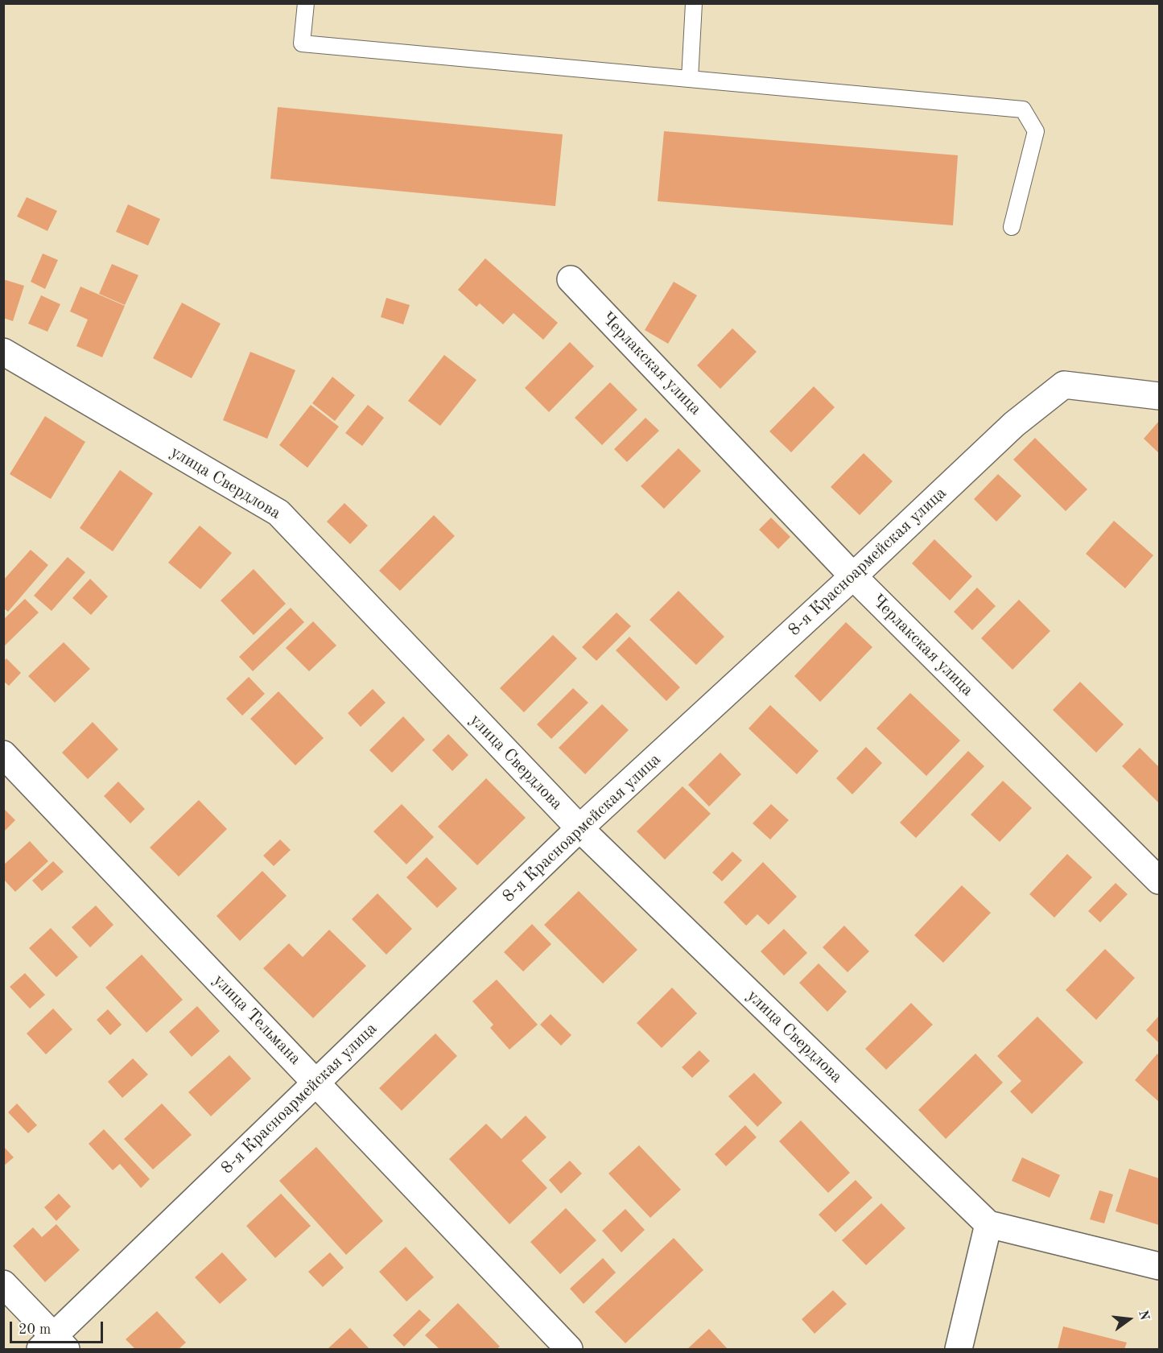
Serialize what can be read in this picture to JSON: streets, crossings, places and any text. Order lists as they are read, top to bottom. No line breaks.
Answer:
{"streets":{"street":["Черлакская улица","улица Свердлова","8-я Красноармейская улица","улица Тельмана"]},"crossings":[["Черлакская улица","8-я Красноармейская улица"],["улица Свердлова","8-я Красноармейская улица"],["8-я Красноармейская улица","улица Тельмана"]],"scale_bar":"20 m","north":"right"}
